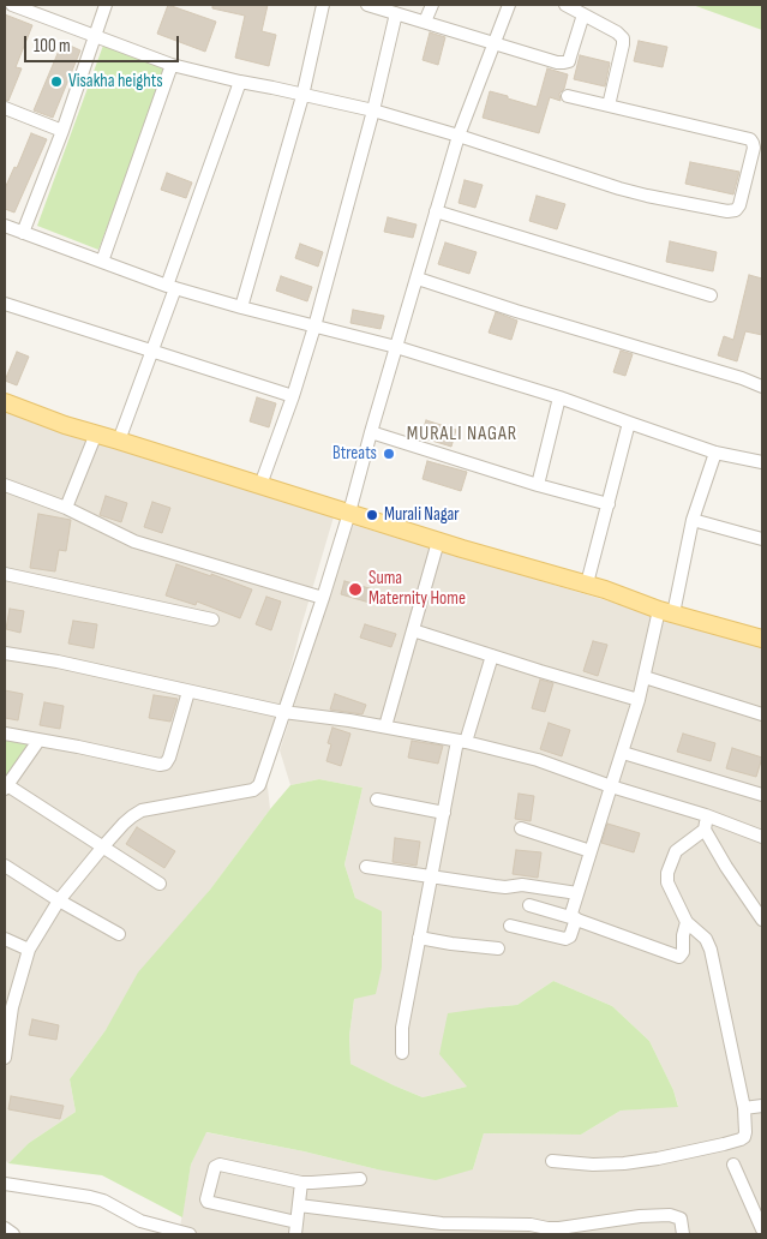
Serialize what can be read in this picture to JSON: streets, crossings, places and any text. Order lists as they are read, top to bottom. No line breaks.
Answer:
{"districts":["MURALI NAGAR"],"places":["Visakha heights","Btreats","Murali Nagar","Suma Maternity Home"],"scale_bar":"100 m"}
